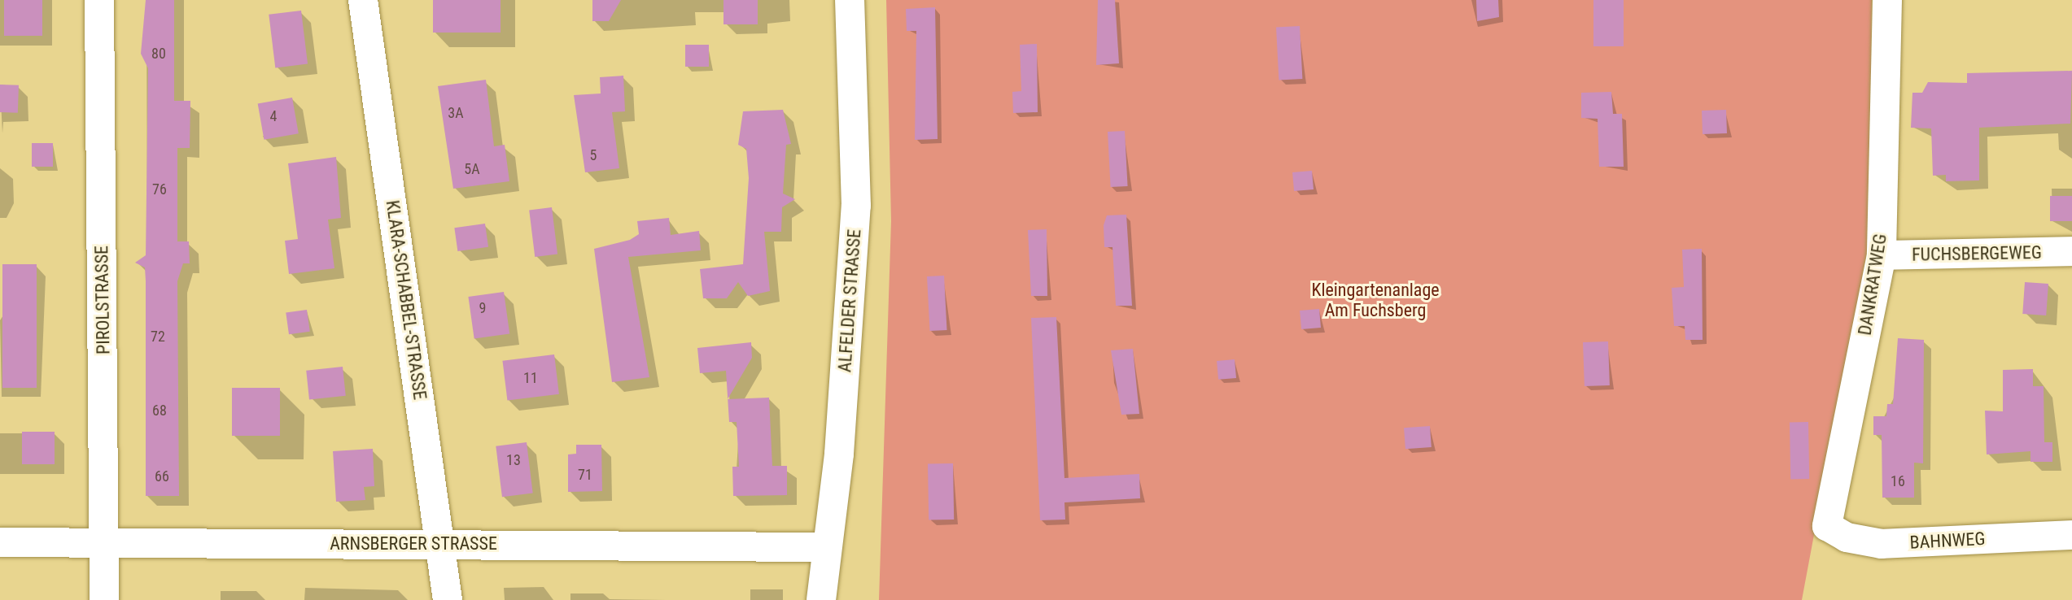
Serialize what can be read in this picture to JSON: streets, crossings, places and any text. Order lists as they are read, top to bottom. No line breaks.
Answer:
{"streets":{"street":["FUCHSBERGEWEG","DANKRATWEG","PIROLSTRASSE","KLARA-SCHABBEL-STRASSE","ALFELDER STRASSE","BAHNWEG","ARNSBERGER STRASSE"]},"crossings":[["FUCHSBERGEWEG","DANKRATWEG"],["DANKRATWEG","BAHNWEG"],["PIROLSTRASSE","ARNSBERGER STRASSE"],["KLARA-SCHABBEL-STRASSE","ARNSBERGER STRASSE"],["ALFELDER STRASSE","ARNSBERGER STRASSE"]],"parks":["Kleingartenanlage Am Fuchsberg"],"house_numbers":["80","3A","4","5","5A","76","9","72","11","68","13","71","66","16"]}
